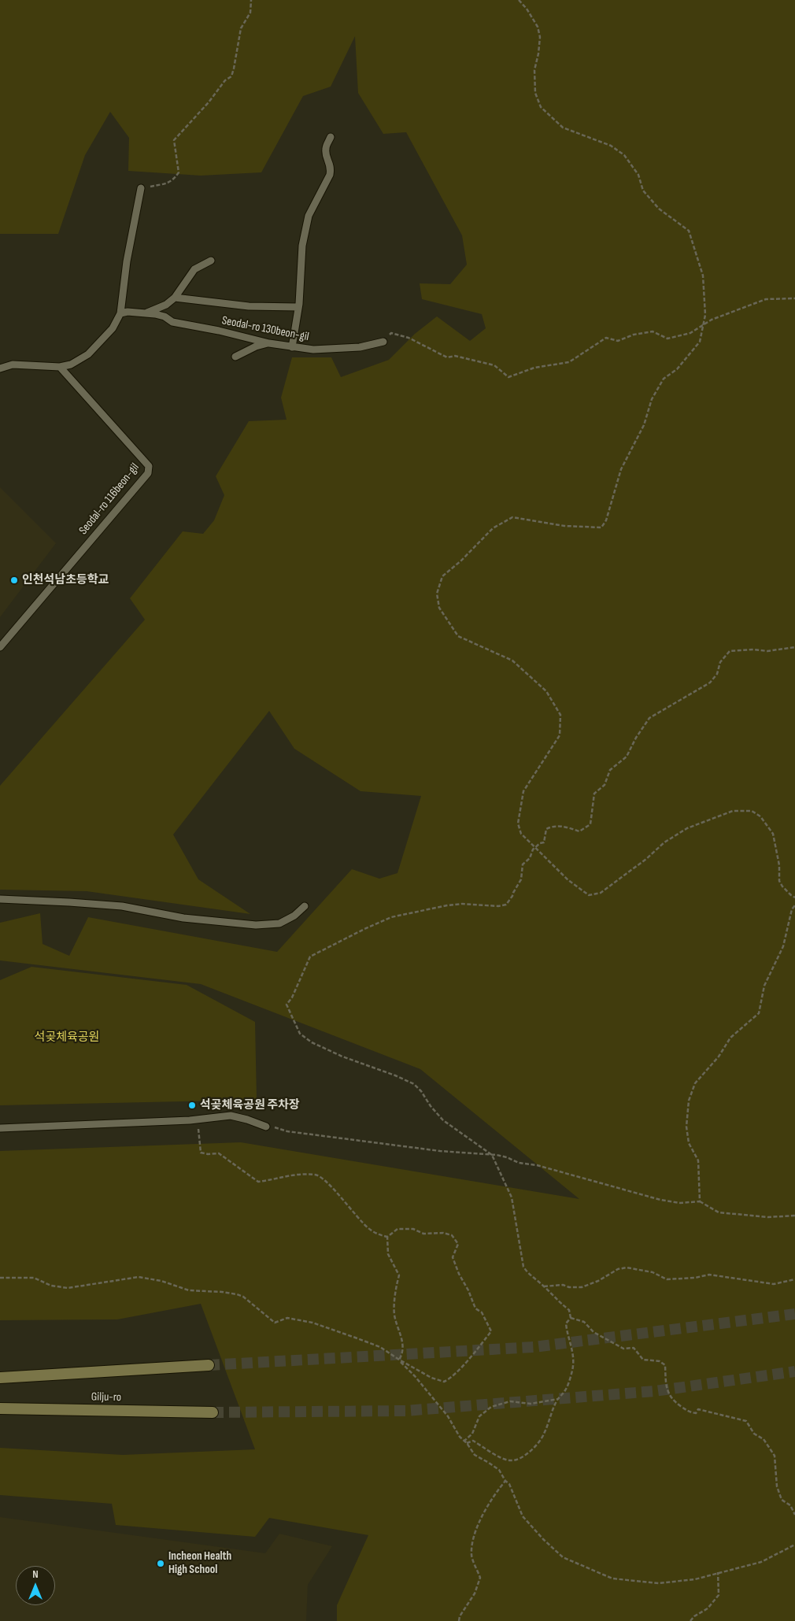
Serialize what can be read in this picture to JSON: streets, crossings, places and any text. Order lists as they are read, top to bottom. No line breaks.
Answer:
{"streets":{"main road":["Gilju-ro"],"lane":["Seodal-ro 130beon-gil","Seodal-ro 116beon-gil"]},"parks":["석곶체육공원"],"places":["인천석남초등학교","석곶체육공원 주차장","Incheon Health High School"],"north":"top"}
